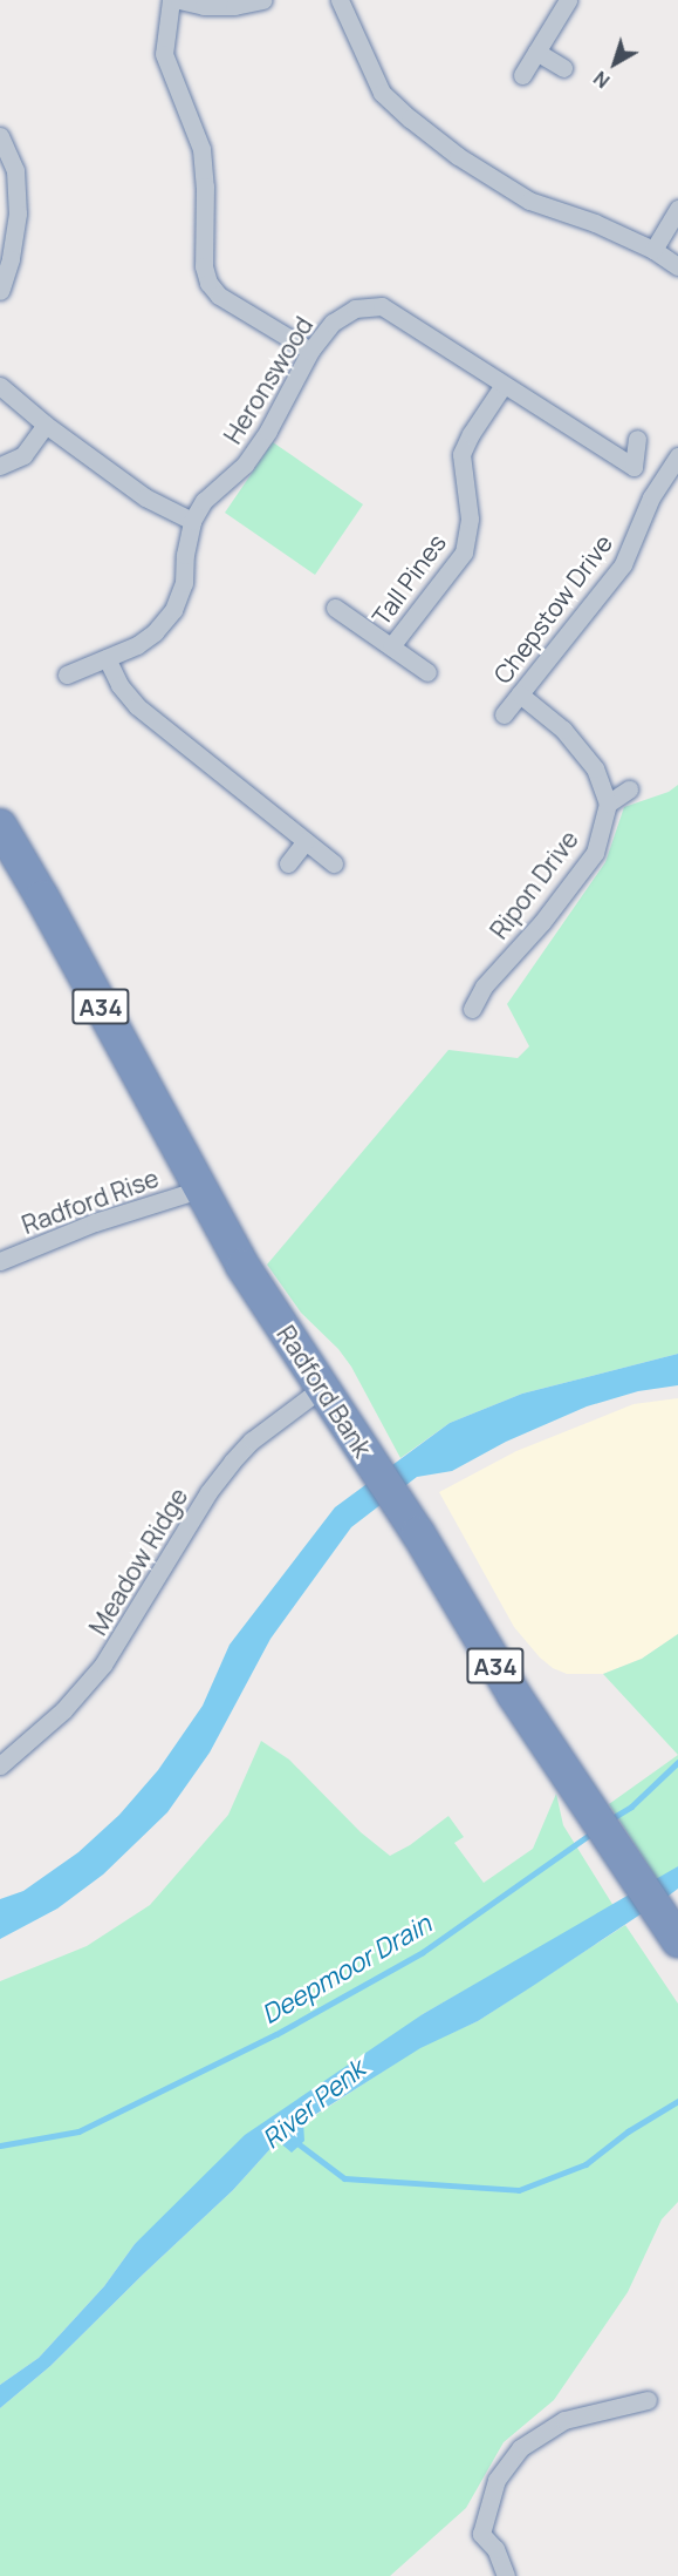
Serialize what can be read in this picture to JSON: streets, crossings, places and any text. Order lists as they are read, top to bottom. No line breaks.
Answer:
{"streets":{"highway":["A34","Radford Bank"],"street":["Heronswood","Tall Pines","Chepstow Drive","Ripon Drive","Radford Rise","Meadow Ridge"]},"crossings":[["Heronswood","Tall Pines"],["Radford Rise","Radford Bank"],["Radford Bank","Meadow Ridge"]],"water":["Deepmoor Drain","River Penk"],"north":"bottom left"}
